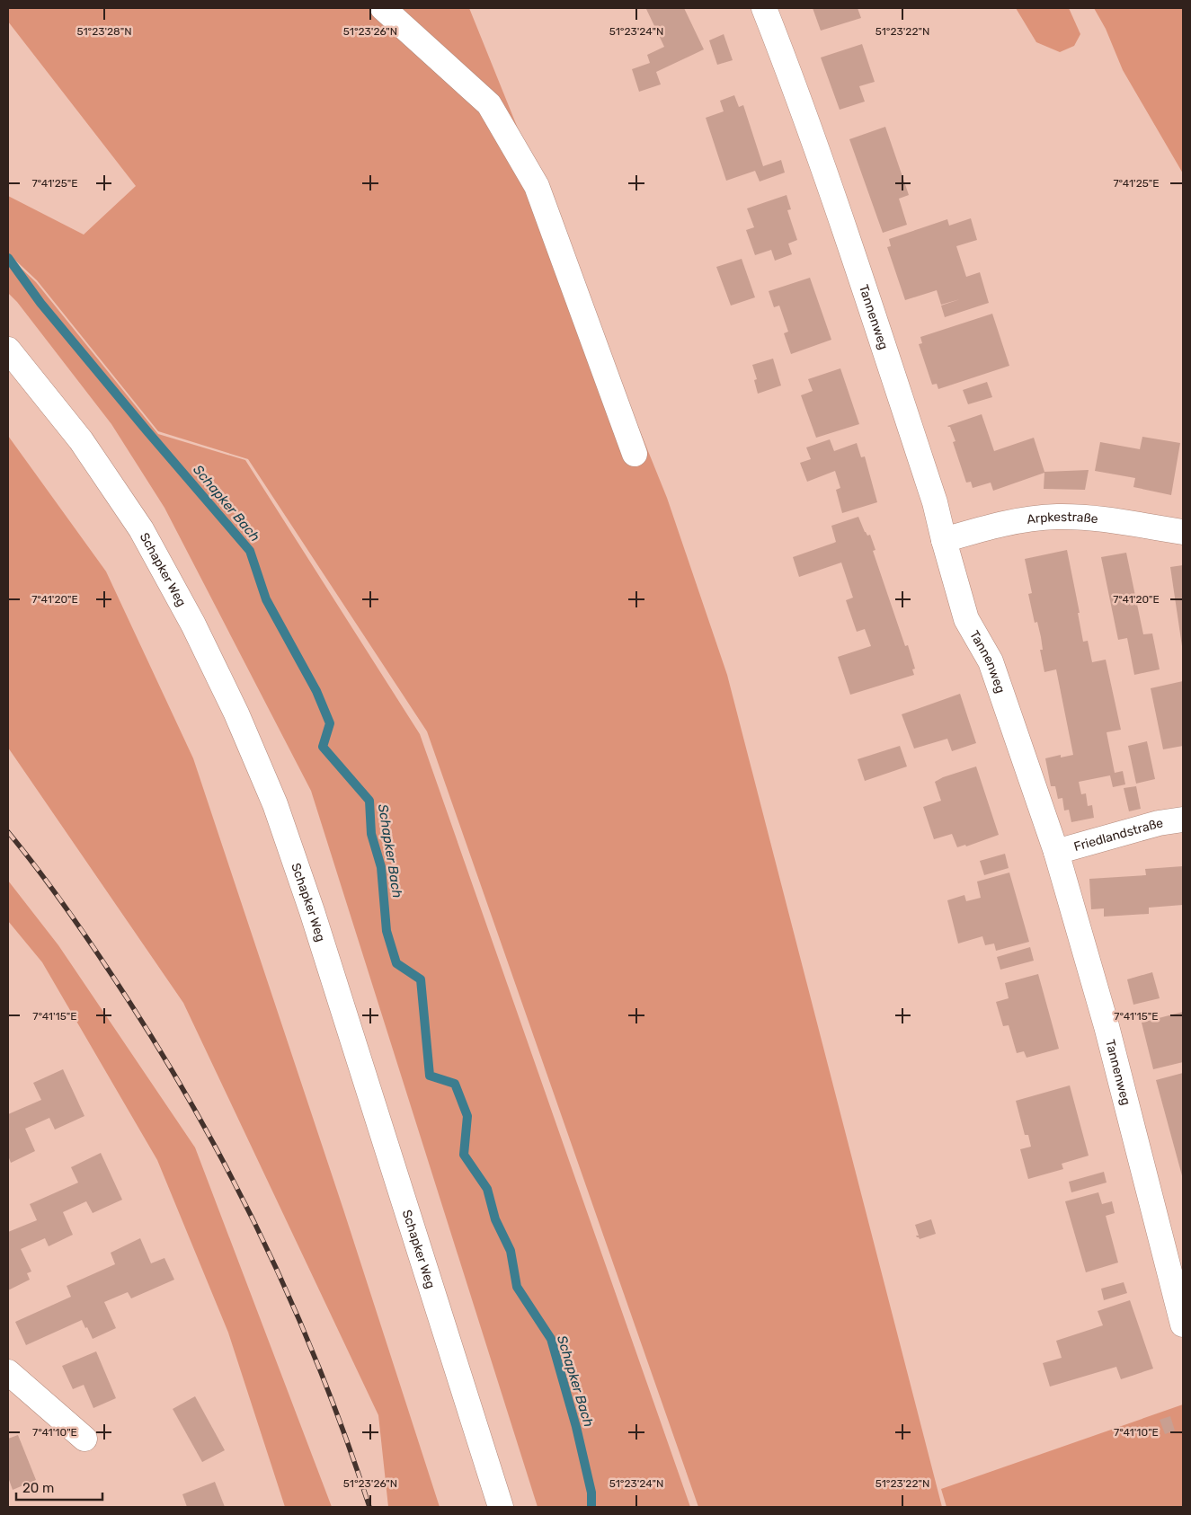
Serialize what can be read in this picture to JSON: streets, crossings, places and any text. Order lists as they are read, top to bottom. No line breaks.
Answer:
{"streets":{"street":["Tannenweg","Arpkestraße","Schapker Weg","Friedlandstraße"]},"crossings":[["Tannenweg","Arpkestraße"],["Tannenweg","Friedlandstraße"]],"water":["Schapker Bach"],"scale_bar":"20 m","coordinates":["51°23'28\"N","51°23'26\"N","51°23'24\"N","51°23'22\"N","7°41'25\"E","7°41'20\"E","7°41'15\"E","7°41'10\"E"]}
